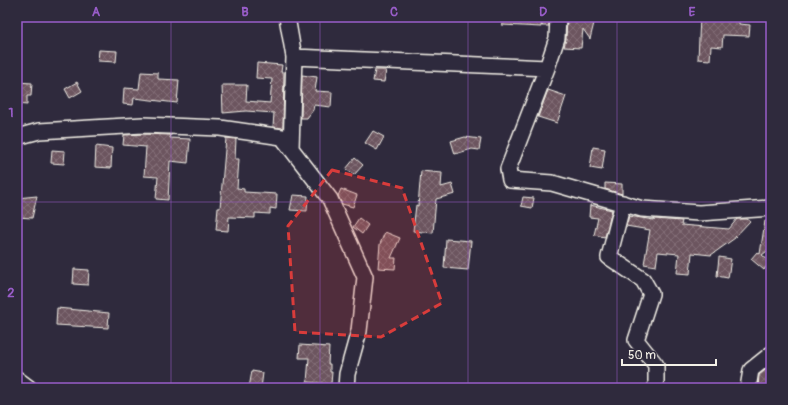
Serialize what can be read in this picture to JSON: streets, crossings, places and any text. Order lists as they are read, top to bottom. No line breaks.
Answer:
{"scale_bar":"50 m","grid":{"columns":["A","B","C","D","E"],"rows":["1","2"]}}
